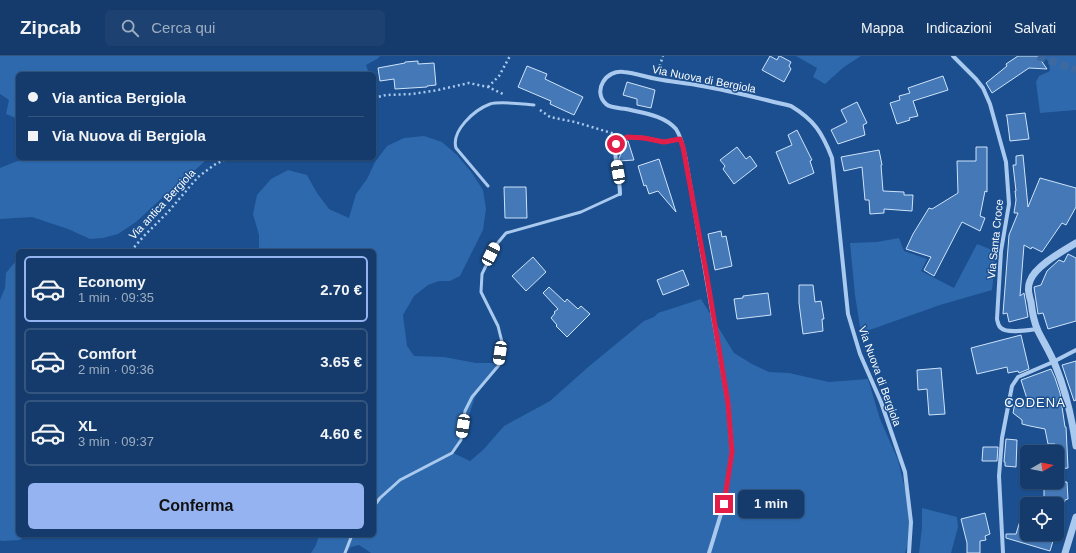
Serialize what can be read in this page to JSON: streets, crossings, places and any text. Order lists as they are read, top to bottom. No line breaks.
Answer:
{"streets":{"street":["Via Nuova di Bergiola","Via Santa Croce"],"path":["Via antica Bergiola"]},"districts":["CODENA"],"north":"right","page":{"header":"Zipcab","search":"Cerca qui","nav":["Mappa","Indicazioni","Salvati"],"banner":["Via antica Bergiola","Via Nuova di Bergiola"],"list":[{"name":"Economy","note":"1 min · 09:35","value":"2.70 €"},{"name":"Comfort","note":"2 min · 09:36","value":"3.65 €"},{"name":"XL","note":"3 min · 09:37","value":"4.60 €"}],"buttons":"Conferma","bubble":"1 min"}}
